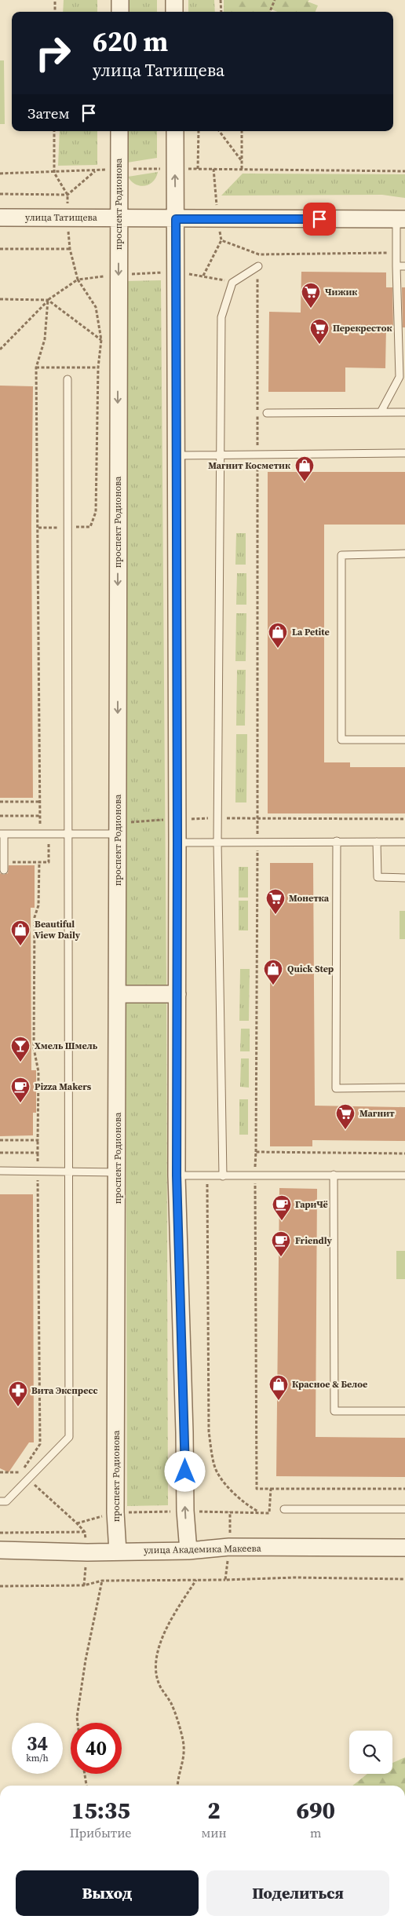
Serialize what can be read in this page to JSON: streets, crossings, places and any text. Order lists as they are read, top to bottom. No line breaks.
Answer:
{"streets":{"street":["проспект Родионова","улица Татищева","улица Академика Макеева"]},"crossings":[["проспект Родионова","улица Татищева"],["проспект Родионова","улица Академика Макеева"]],"places":{"supermarket":["Чижик","Перекресток","Монетка","Магнит"],"shop":["Магнит Косметик","La Petite","Beautiful View Daily","Quick Step","Красное & Белое"],"bar":["Хмель Шмель"],"cafe":["Pizza Makers","ГариЧё","Friendly"],"pharmacy":["Вита Экспресс"]},"page":{"turn":["620 m","улица Татищева"],"then":"Затем","speed":"34 km/h","limit":"40","eta":["15:35","Прибытие","2","мин","690","m"],"buttons":["Выход","Поделиться"]}}
